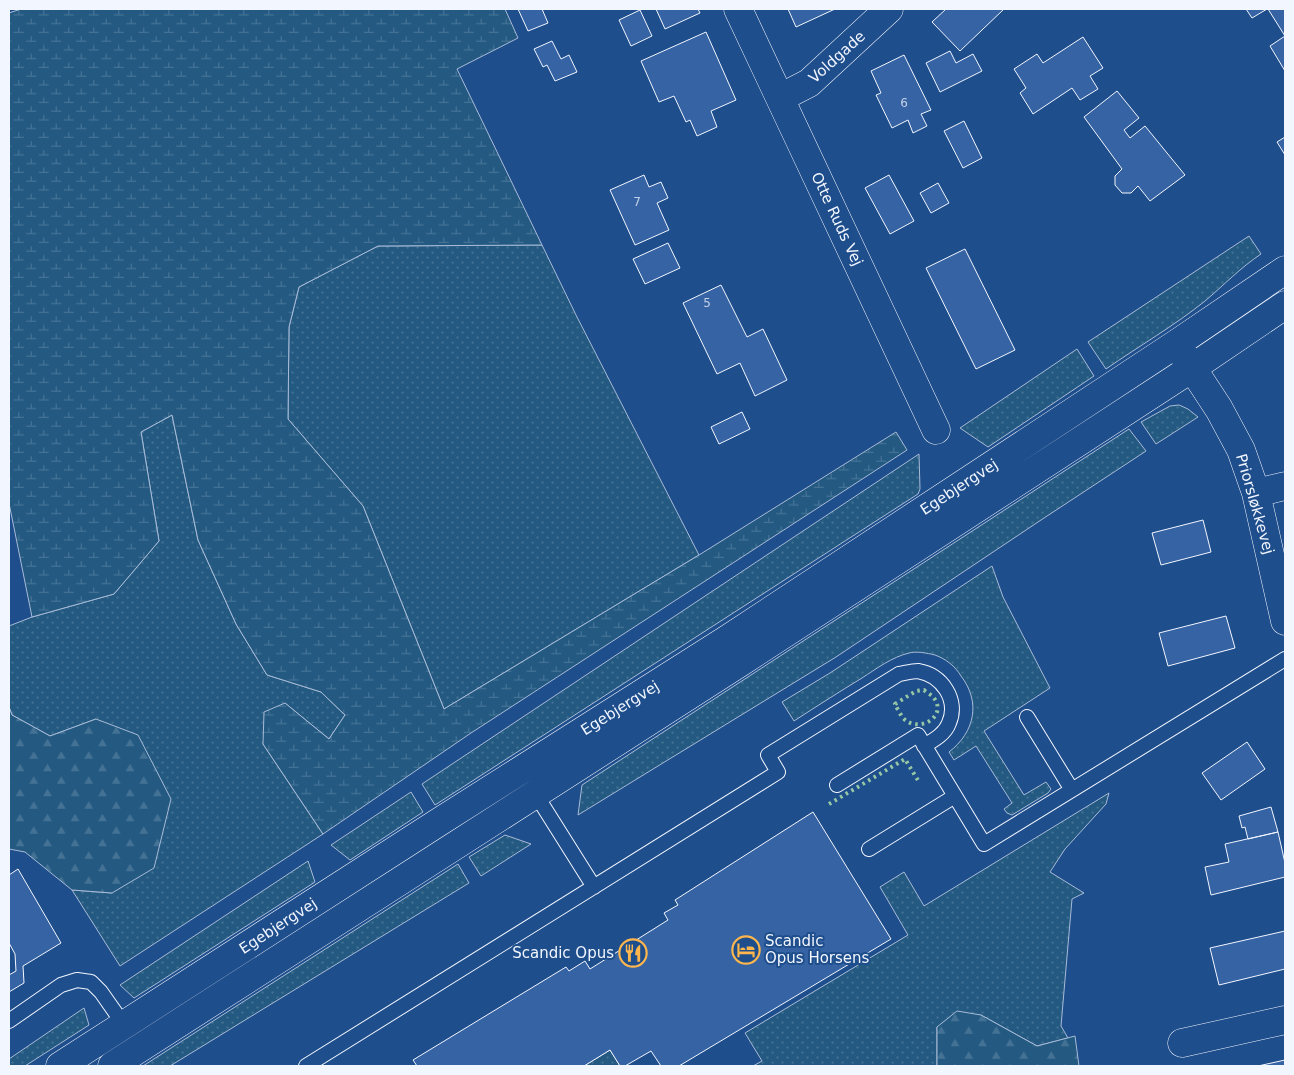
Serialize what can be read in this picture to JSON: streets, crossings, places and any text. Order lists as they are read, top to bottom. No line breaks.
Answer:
{"streets":{"street":["Voldgade","Otte Ruds Vej","Egebjergvej","Priorsløkkevej"]},"crossings":[["Voldgade","Otte Ruds Vej"],["Egebjergvej","Priorsløkkevej"]],"places":{"hotel":["Scandic Opus Horsens"],"restaurant":["Scandic Opus"]},"house_numbers":["6","7","5"]}
